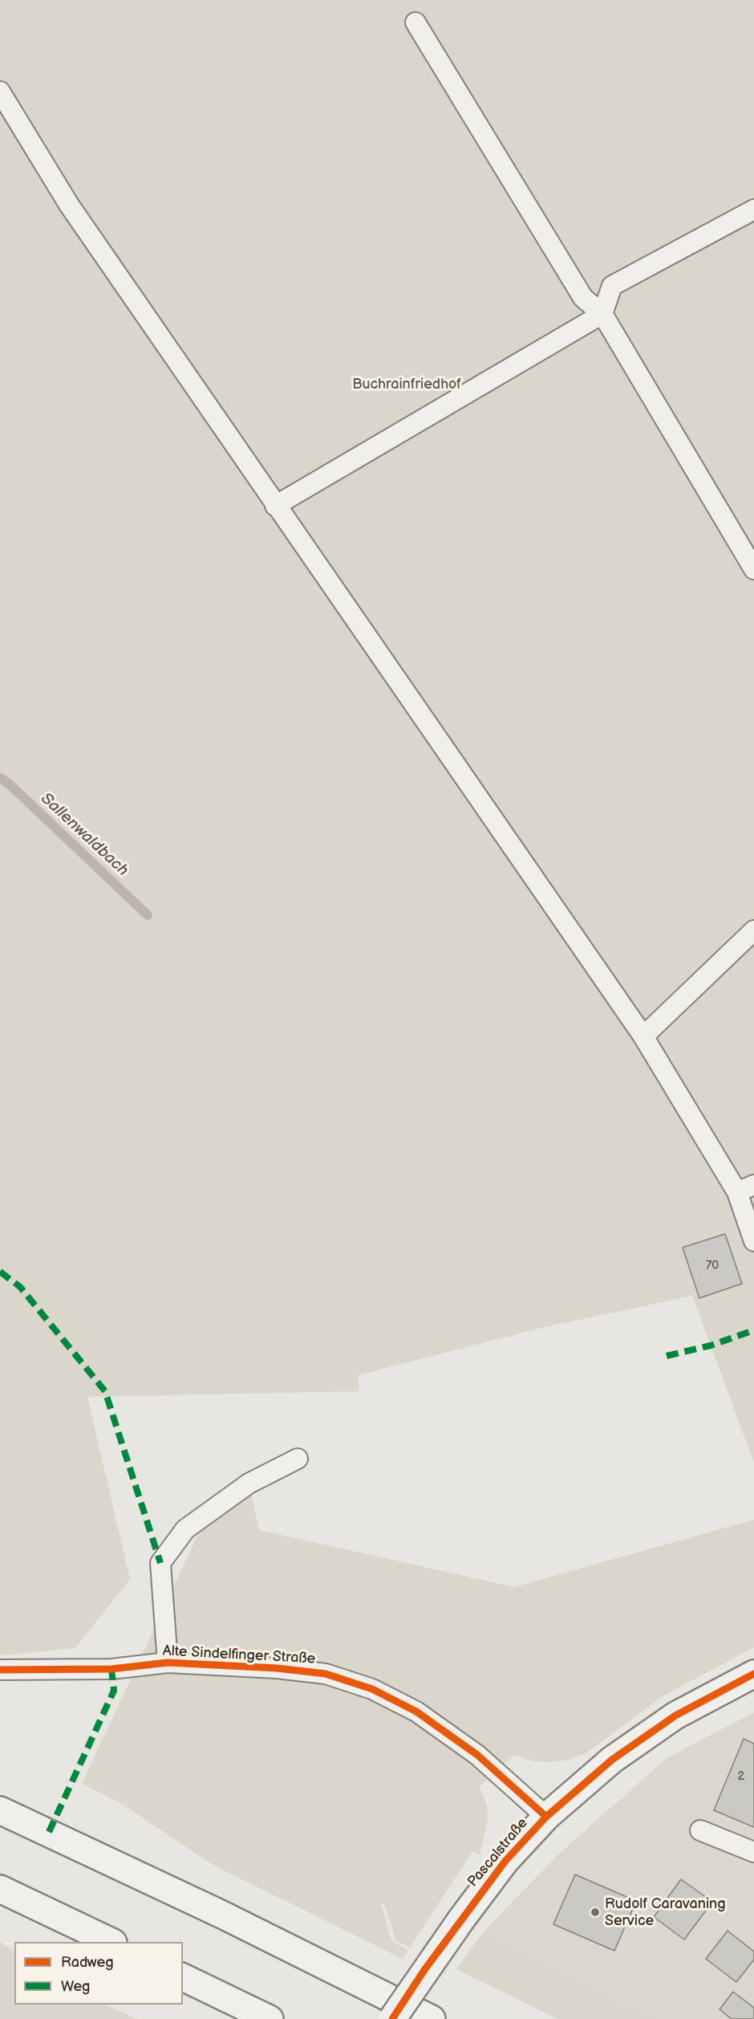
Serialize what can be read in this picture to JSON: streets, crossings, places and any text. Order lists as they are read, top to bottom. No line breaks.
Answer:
{"streets":{"main road":["Pascalstraße"],"lane":["Alte Sindelfinger Straße"]},"crossings":[["Alte Sindelfinger Straße","Pascalstraße"]],"water":["Sallenwaldbach"],"parks":["Buchrainfriedhof"],"places":["Rudolf Caravaning Service"],"house_numbers":["70","2"],"legend":["Radweg","Weg"]}
